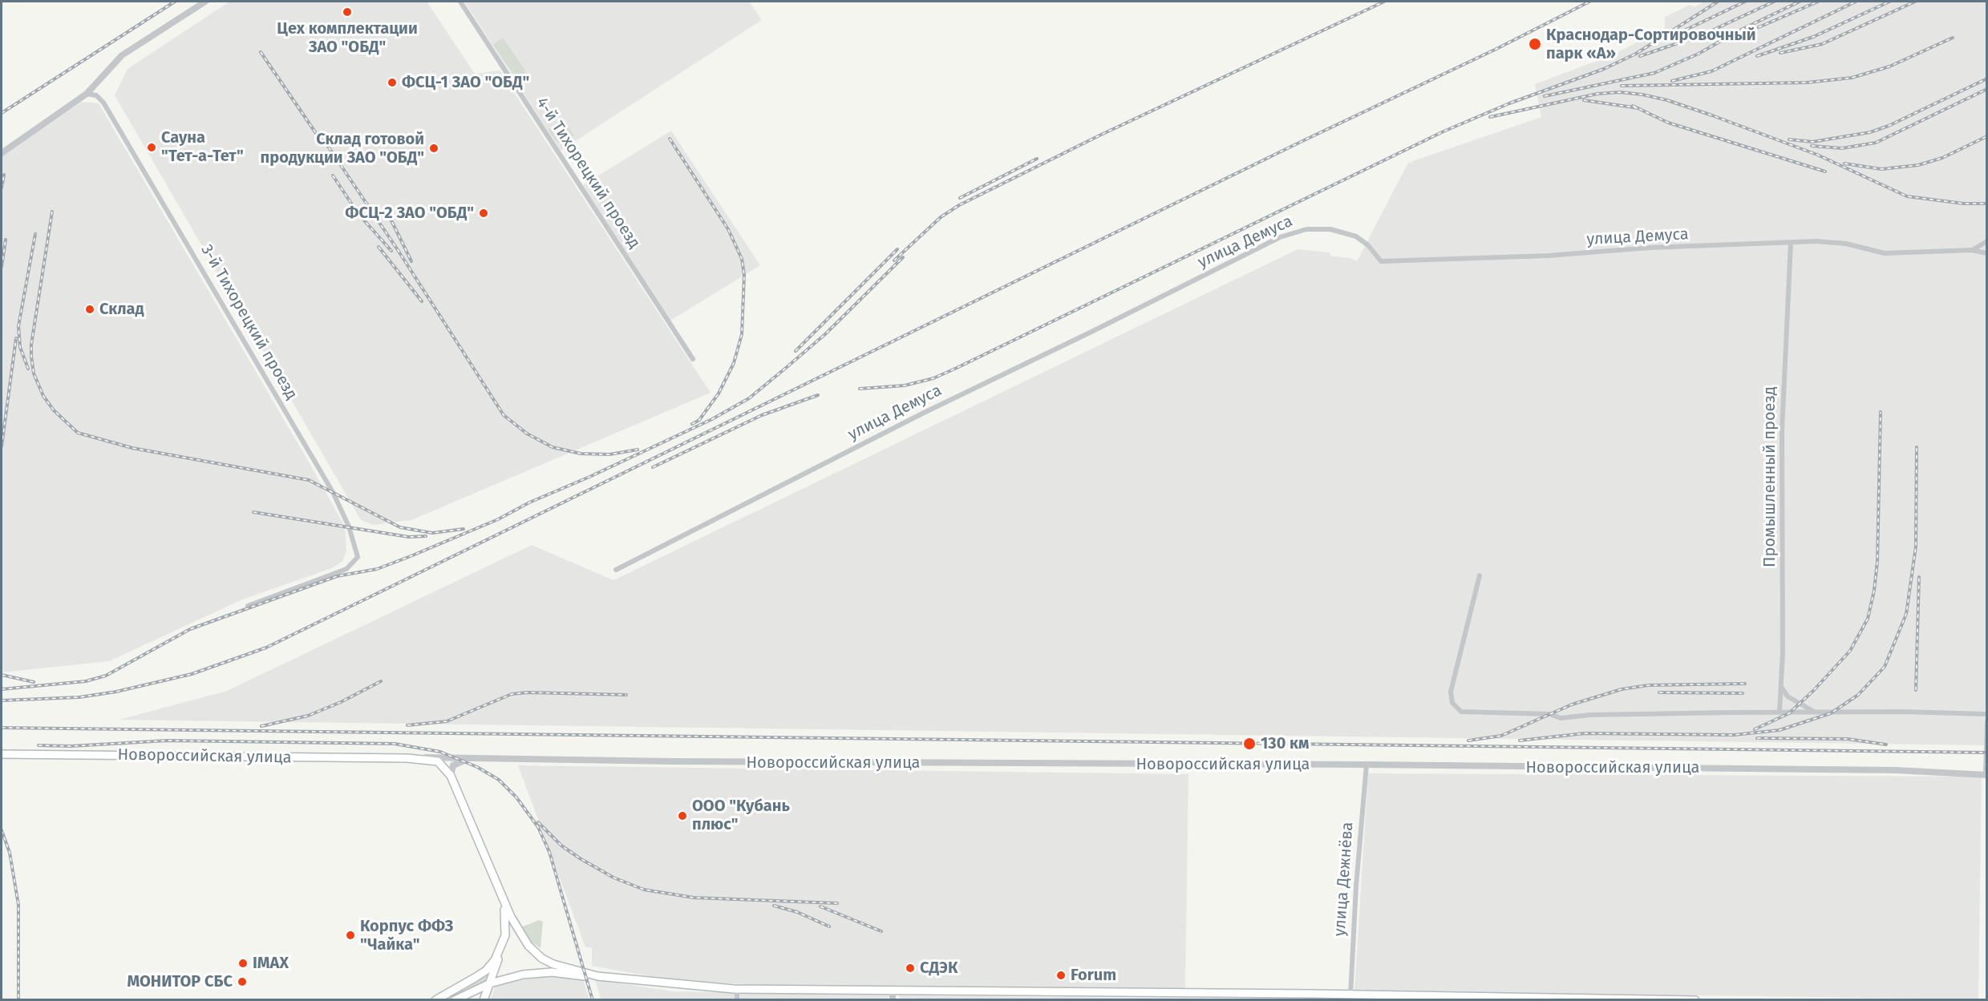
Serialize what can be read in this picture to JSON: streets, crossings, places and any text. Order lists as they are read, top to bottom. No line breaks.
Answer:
{"streets":{"main road":["Новороссийская улица"],"street":["4-й Тихорецкий проезд","улица Демуса","3-й Тихорецкий проезд","Промышленный проезд","улица Дежнёва"]},"crossings":[["улица Демуса","Промышленный проезд"],["Новороссийская улица","улица Дежнёва"]],"places":["Цех комплектации ЗАО \"ОБД\"","Краснодар-Сортировочный парк «А»","ФСЦ-1 ЗАО \"ОБД\"","Сауна \"Тет-а-Тет\"","Склад готовой продукции ЗАО \"ОБД\"","ФСЦ-2 ЗАО \"ОБД\"","Склад","130 км","ООО \"Кубань плюс\"","Корпус ФФЗ \"Чайка\"","IMAX","СДЭК","Forum","МОНИТОР СБС"]}
